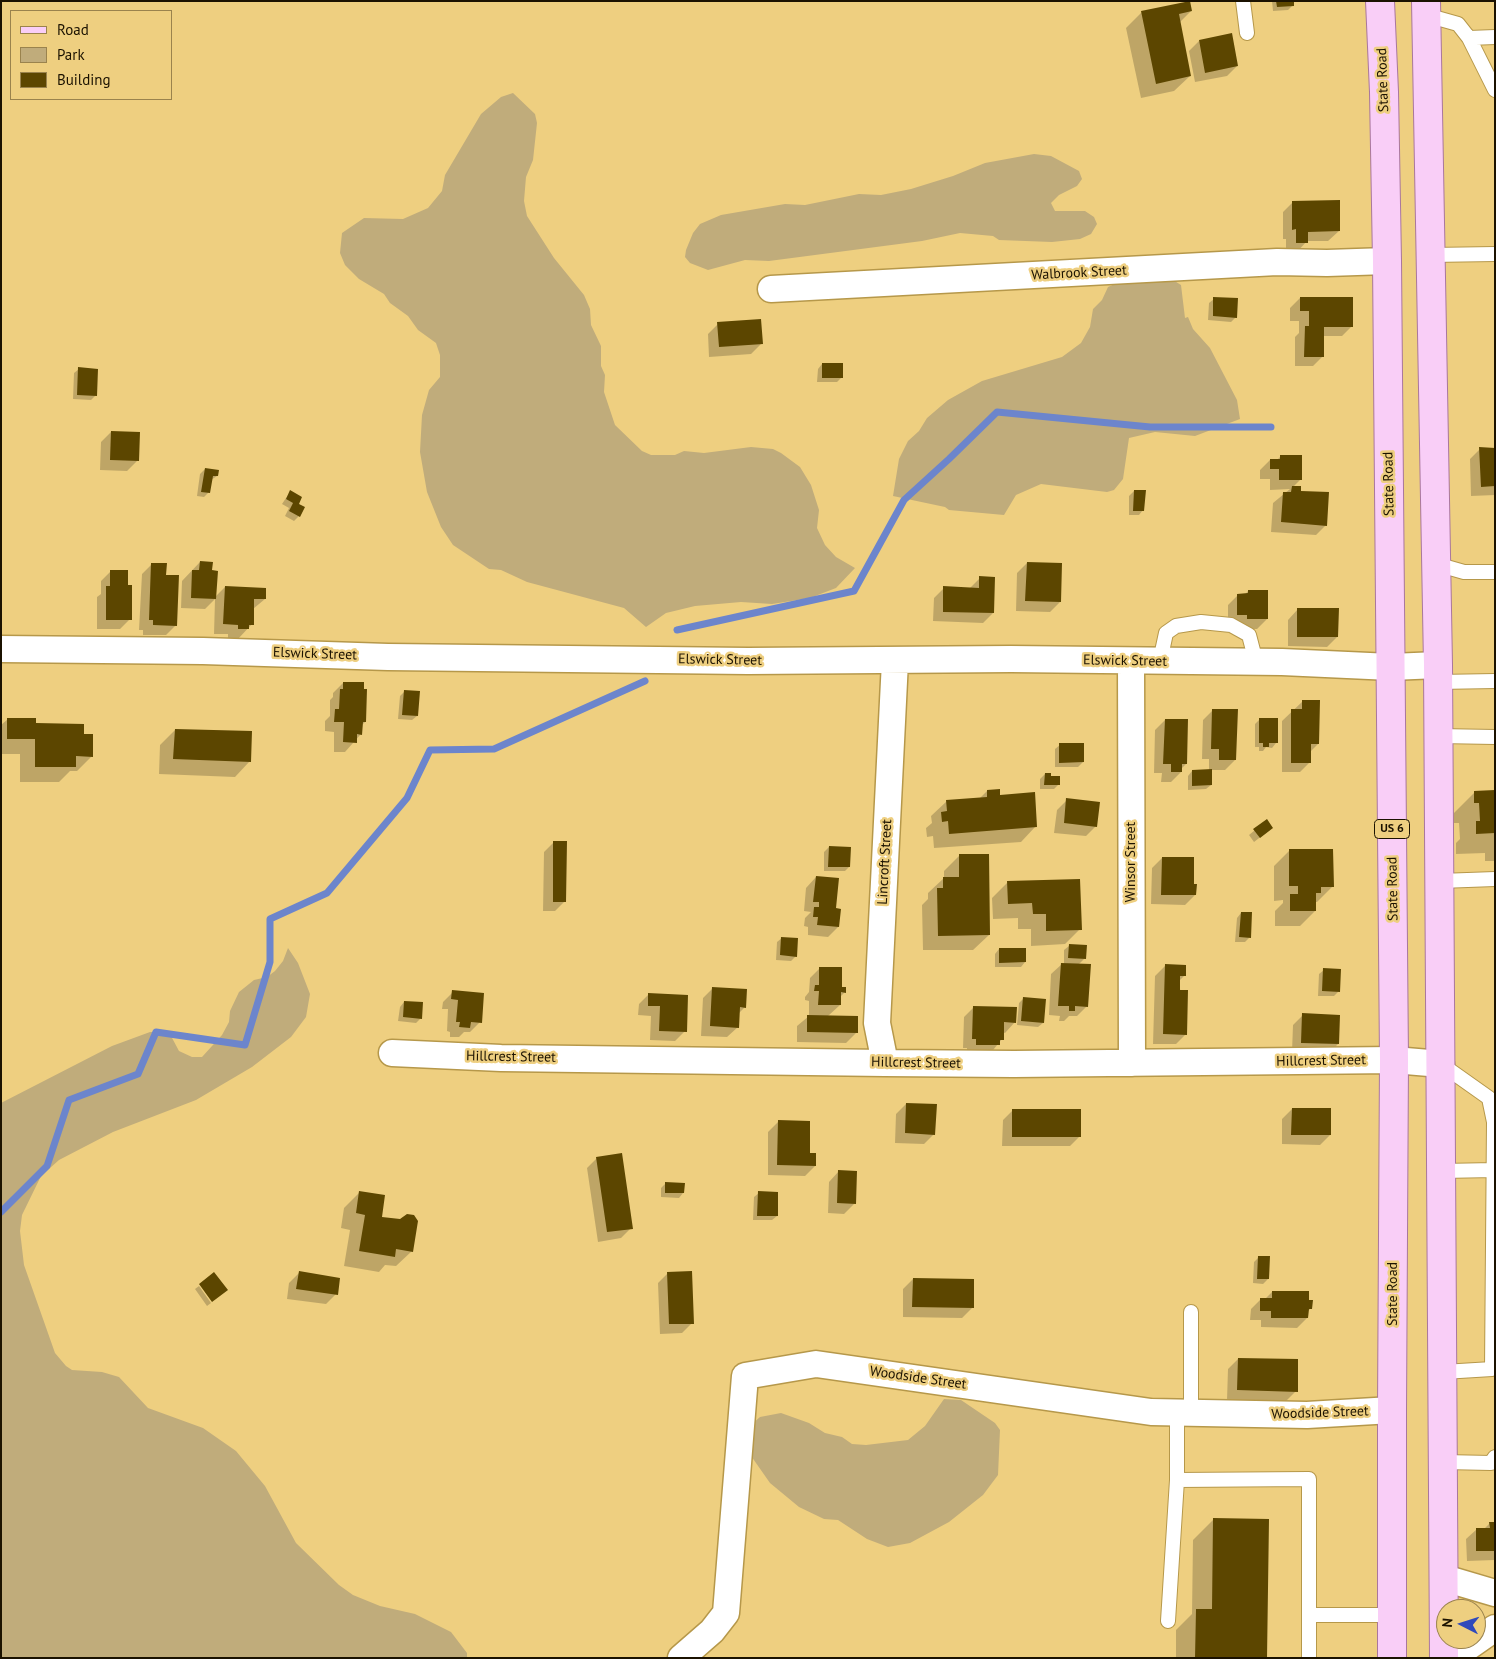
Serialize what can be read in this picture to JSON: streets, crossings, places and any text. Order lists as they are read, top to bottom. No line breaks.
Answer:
{"streets":{"main road":["State Road","US 6"],"street":["Walbrook Street","Elswick Street","Lincroft Street","Winsor Street","Hillcrest Street","Woodside Street"]},"crossings":[["State Road","Walbrook Street"],["State Road","Elswick Street"],["State Road","Hillcrest Street"],["State Road","Woodside Street"],["Elswick Street","Lincroft Street"],["Elswick Street","Winsor Street"],["Lincroft Street","Hillcrest Street"],["Winsor Street","Hillcrest Street"]],"legend":["Road","Park","Building"],"north":"left"}
